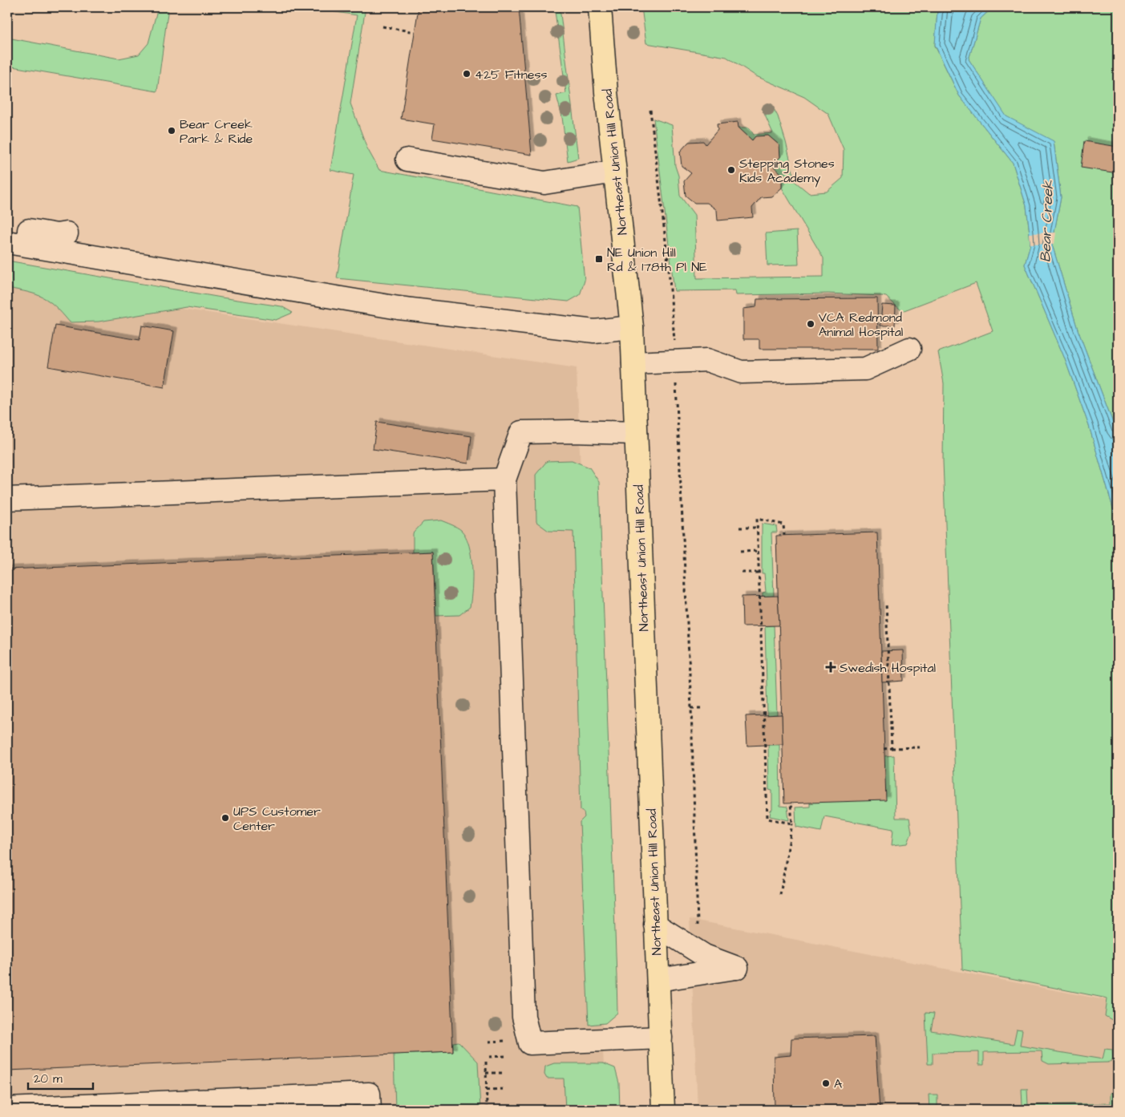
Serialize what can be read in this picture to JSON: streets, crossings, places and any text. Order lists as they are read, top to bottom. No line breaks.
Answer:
{"streets":{"main road":["Northeast Union Hill Road"]},"water":["Bear Creek"],"places":{"other":["425 Fitness","Bear Creek Park & Ride","Stepping Stones Kids Academy","VCA Redmond Animal Hospital","UPS Customer Center","A"],"transit":["NE Union Hill Rd & 178th Pl NE"],"health":["Swedish Hospital"]},"scale_bar":"20 m"}
